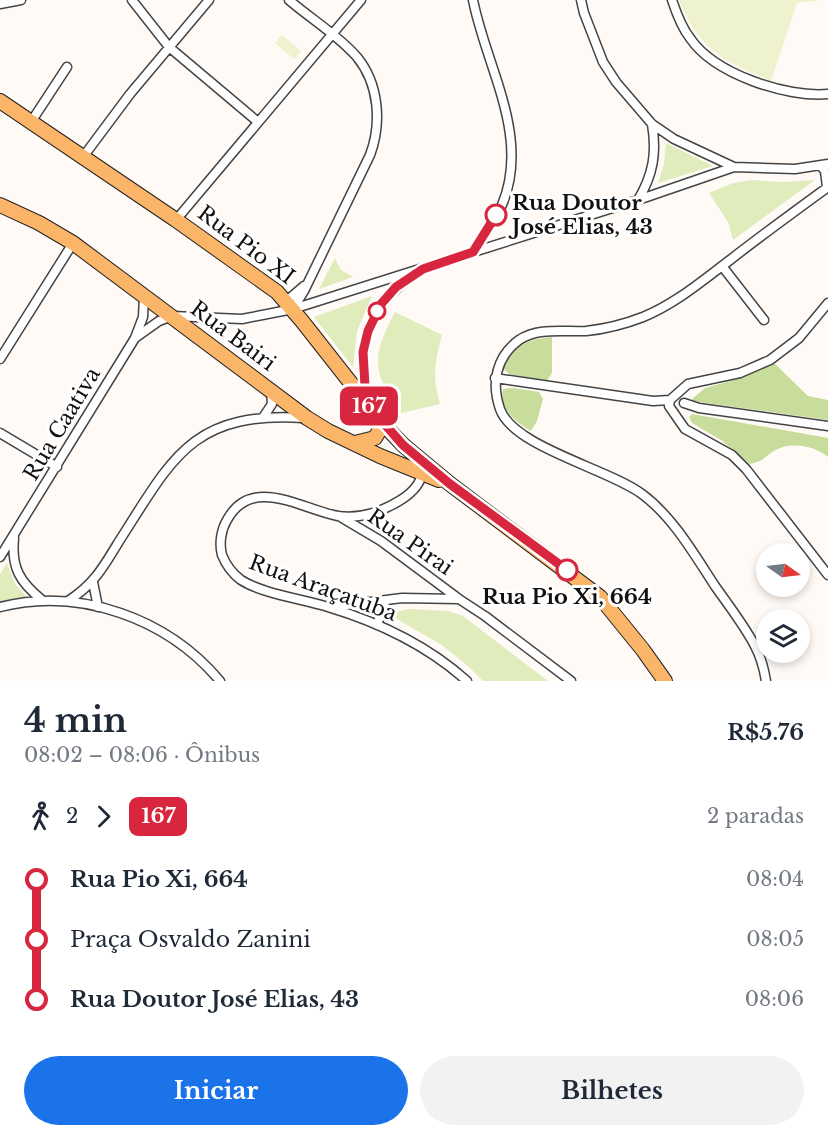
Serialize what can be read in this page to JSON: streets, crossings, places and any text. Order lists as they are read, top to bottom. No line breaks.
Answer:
{"streets":{"main road":["Rua Pio XI","Rua Bairi"],"street":["Rua Caativa","Rua Pirai","Rua Araçatuba"]},"crossings":[["Rua Pio XI","Rua Bairi"],["Rua Bairi","Rua Caativa"],["Rua Pirai","Rua Araçatuba"]],"places":["Rua Doutor José Elias, 43","Rua Pio Xi, 664"],"lines":["bus line 167"],"north":"right","page":{"on_map":"167","heading":["4 min","08:02 – 08:06 · Ônibus","R$5.76"],"legs":["2","167","2 paradas"],"list":[{"name":"Rua Pio Xi, 664","value":"08:04"},{"name":"Praça Osvaldo Zanini","value":"08:05"},{"name":"Rua Doutor José Elias, 43","value":"08:06"}],"buttons":["Iniciar","Bilhetes"]}}
